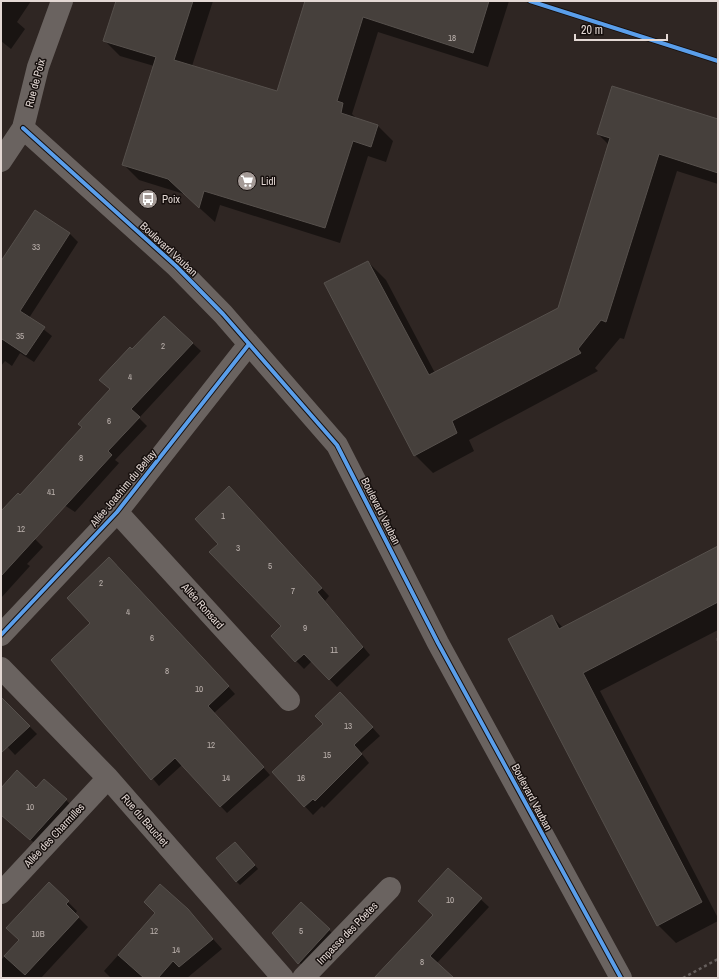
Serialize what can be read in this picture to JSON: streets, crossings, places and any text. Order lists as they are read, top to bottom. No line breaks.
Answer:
{"streets":{"street":["Rue de Poix","Boulevard Vauban","Allée Joachim du Bellay","Allée Ronsard","Rue du Bauchet","Allée des Charmilles","Impasse des Pôetes"]},"crossings":[["Rue de Poix","Boulevard Vauban"],["Boulevard Vauban","Allée Joachim du Bellay"],["Allée Joachim du Bellay","Allée Ronsard"],["Rue du Bauchet","Allée des Charmilles"]],"places":{"supermarket":["Lidl"],"bus stop":["Poix"]},"house_numbers":["18","33","35","2","4","6","8","41","1","12","3","5","2","7","4","9","6","11","8","10","13","12","15","14","16","10","10","12","5","10B","14","8"],"scale_bar":"20 m"}
